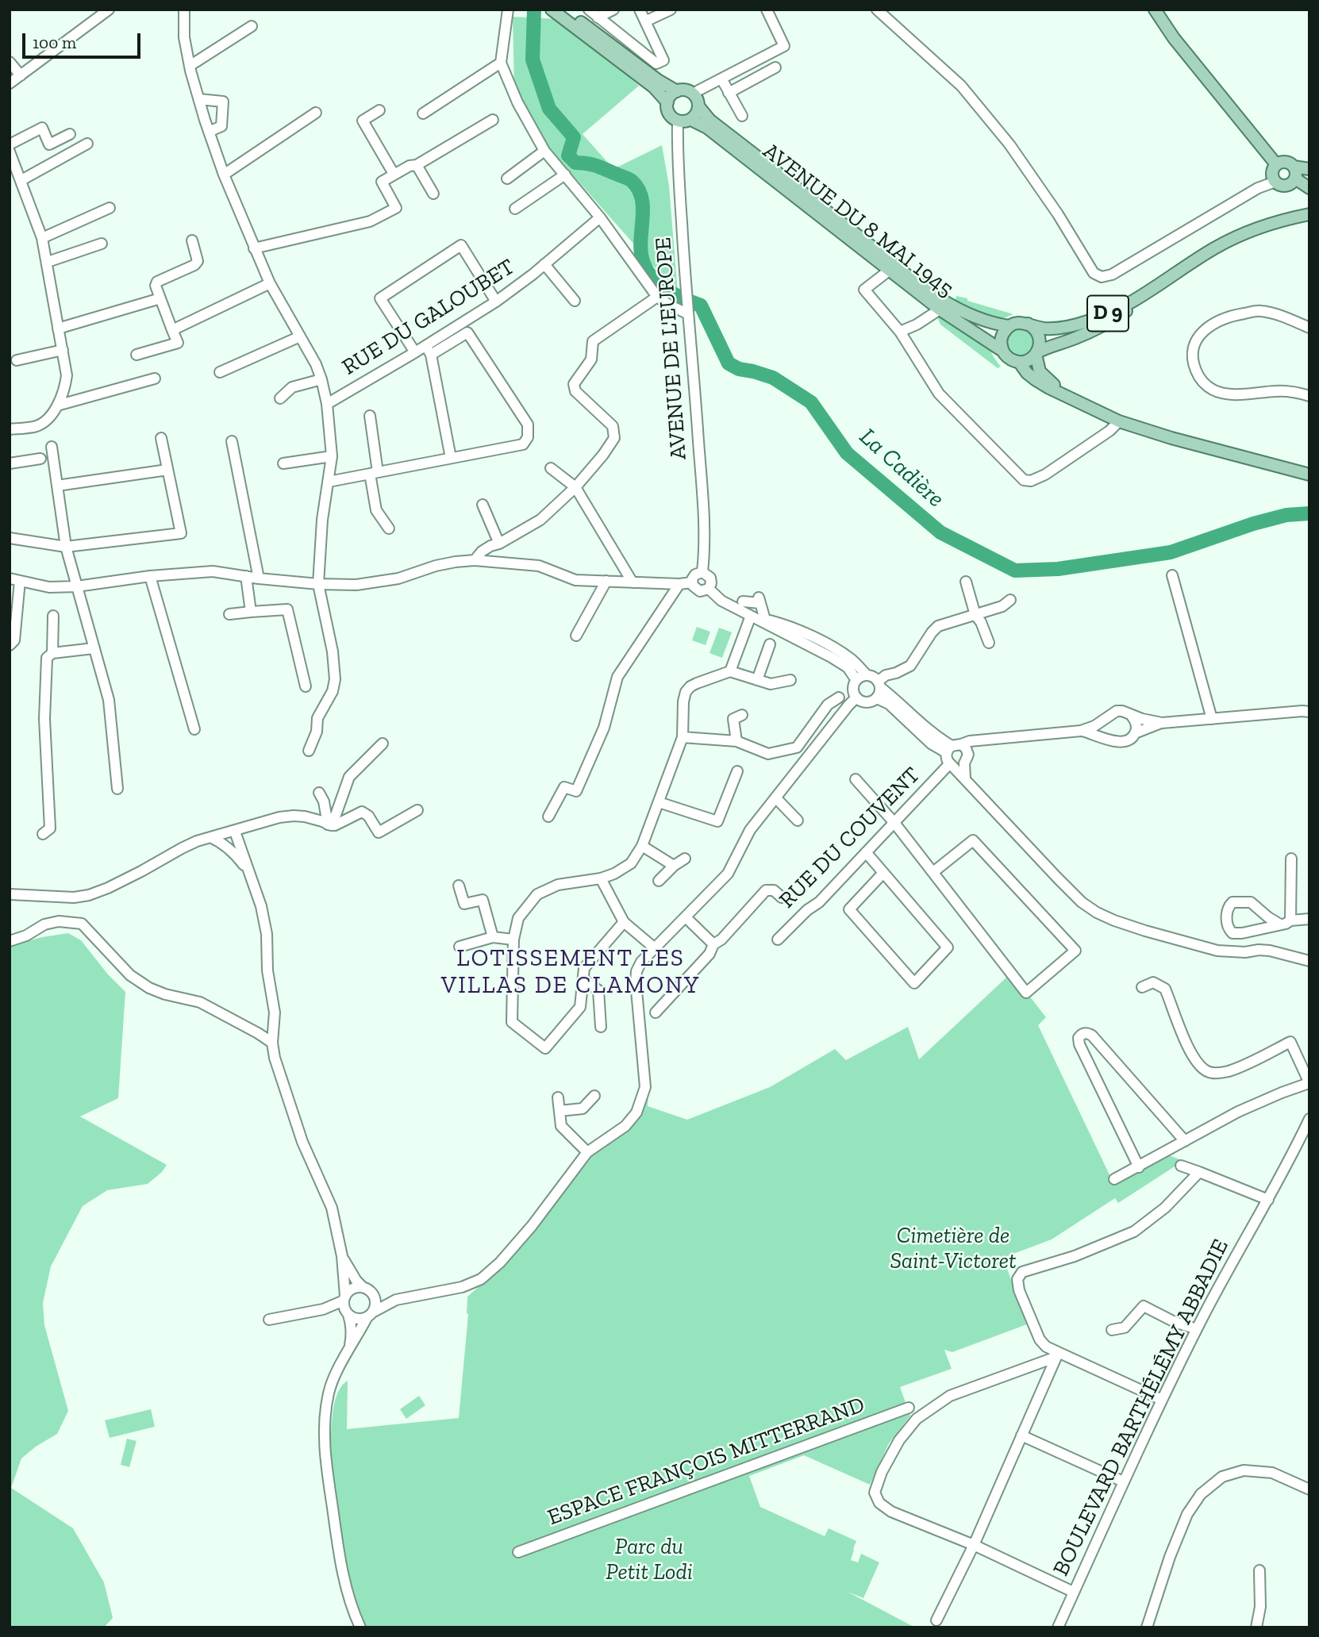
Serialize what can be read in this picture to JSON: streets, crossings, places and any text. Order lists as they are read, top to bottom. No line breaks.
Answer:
{"streets":{"main road":["AVENUE DU 8 MAI 1945","D 9"],"street":["RUE DU GALOUBET","AVENUE DE L'EUROPE","RUE DU COUVENT","BOULEVARD BARTHÉLÉMY ABBADIE","ESPACE FRANÇOIS MITTERRAND"]},"crossings":[["AVENUE DU 8 MAI 1945","D 9"],["AVENUE DU 8 MAI 1945","AVENUE DE L'EUROPE"]],"districts":["LOTISSEMENT LES VILLAS DE CLAMONY"],"water":["La Cadière"],"parks":["Cimetière de Saint-Victoret","Parc du Petit Lodi"],"scale_bar":"100 m"}
